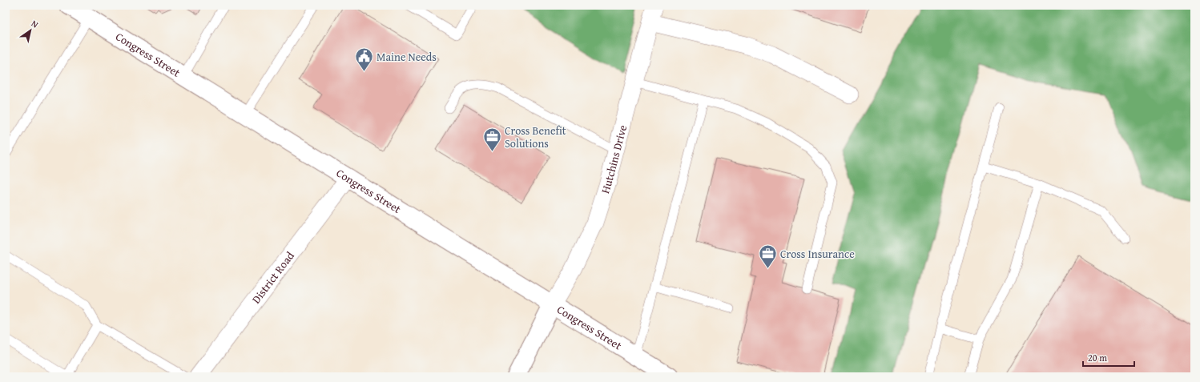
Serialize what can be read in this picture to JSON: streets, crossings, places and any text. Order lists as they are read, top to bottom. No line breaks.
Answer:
{"streets":{"main road":["Congress Street"],"street":["Hutchins Drive","District Road"]},"crossings":[["Congress Street","Hutchins Drive"],["Congress Street","District Road"]],"places":{"public building":["Maine Needs"],"office":["Cross Benefit Solutions","Cross Insurance"]},"scale_bar":"20 m","north":"top right"}
